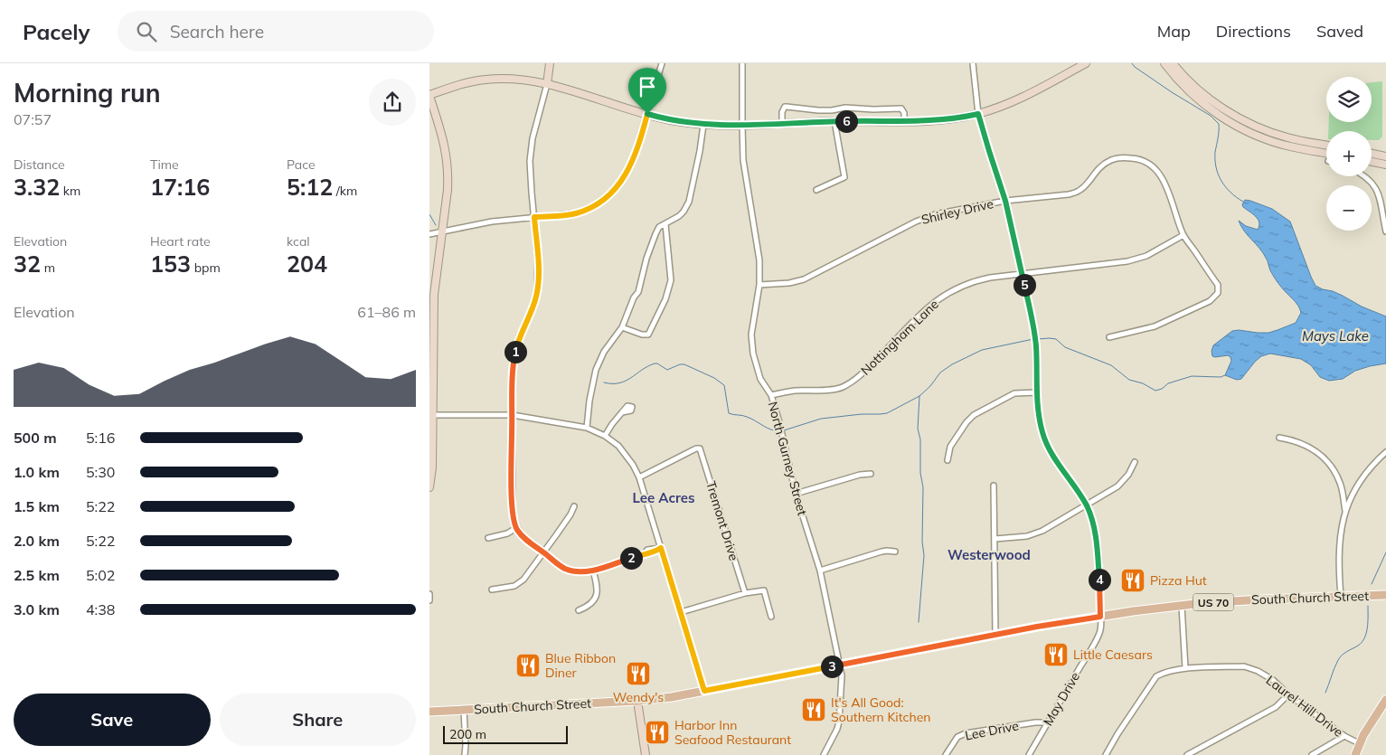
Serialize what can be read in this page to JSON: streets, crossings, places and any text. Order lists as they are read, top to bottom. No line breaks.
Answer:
{"streets":{"main road":["South Church Street","US 70"],"street":["Shirley Drive","Nottingham Lane","North Gurney Street","Tremont Drive","May Drive","Laurel Hill Drive","Lee Drive"]},"crossings":[["Shirley Drive","Nottingham Lane"],["Shirley Drive","North Gurney Street"],["Shirley Drive","May Drive"],["Nottingham Lane","North Gurney Street"],["Nottingham Lane","May Drive"],["North Gurney Street","South Church Street"],["South Church Street","May Drive"],["May Drive","Lee Drive"]],"districts":["Lee Acres","Westerwood"],"water":["Mays Lake"],"places":{"restaurant":["Pizza Hut","Little Caesars","Blue Ribbon Diner","Wendy's","It's All Good: Southern Kitchen","Harbor Inn Seafood Restaurant"]},"scale_bar":"200 m","page":{"header":"Pacely","search":"Search here","nav":["Map","Directions","Saved"],"heading":["Morning run","07:57"],"map_buttons":["+","−"],"pins":["6","5","1","2","4","3"],"stats":[["Distance","3.32 km"],["Time","17:16"],["Pace","5:12 /km"],["Elevation","32 m"],["Heart rate","153 bpm"],["kcal","204"]],"chart":["Elevation","61–86 m"],"list":[{"name":"500 m","note":"5:16"},{"name":"1.0 km","note":"5:30"},{"name":"1.5 km","note":"5:22"},{"name":"2.0 km","note":"5:22"},{"name":"2.5 km","note":"5:02"},{"name":"3.0 km","note":"4:38"}],"buttons":["Save","Share"],"scale":"200 m"}}
